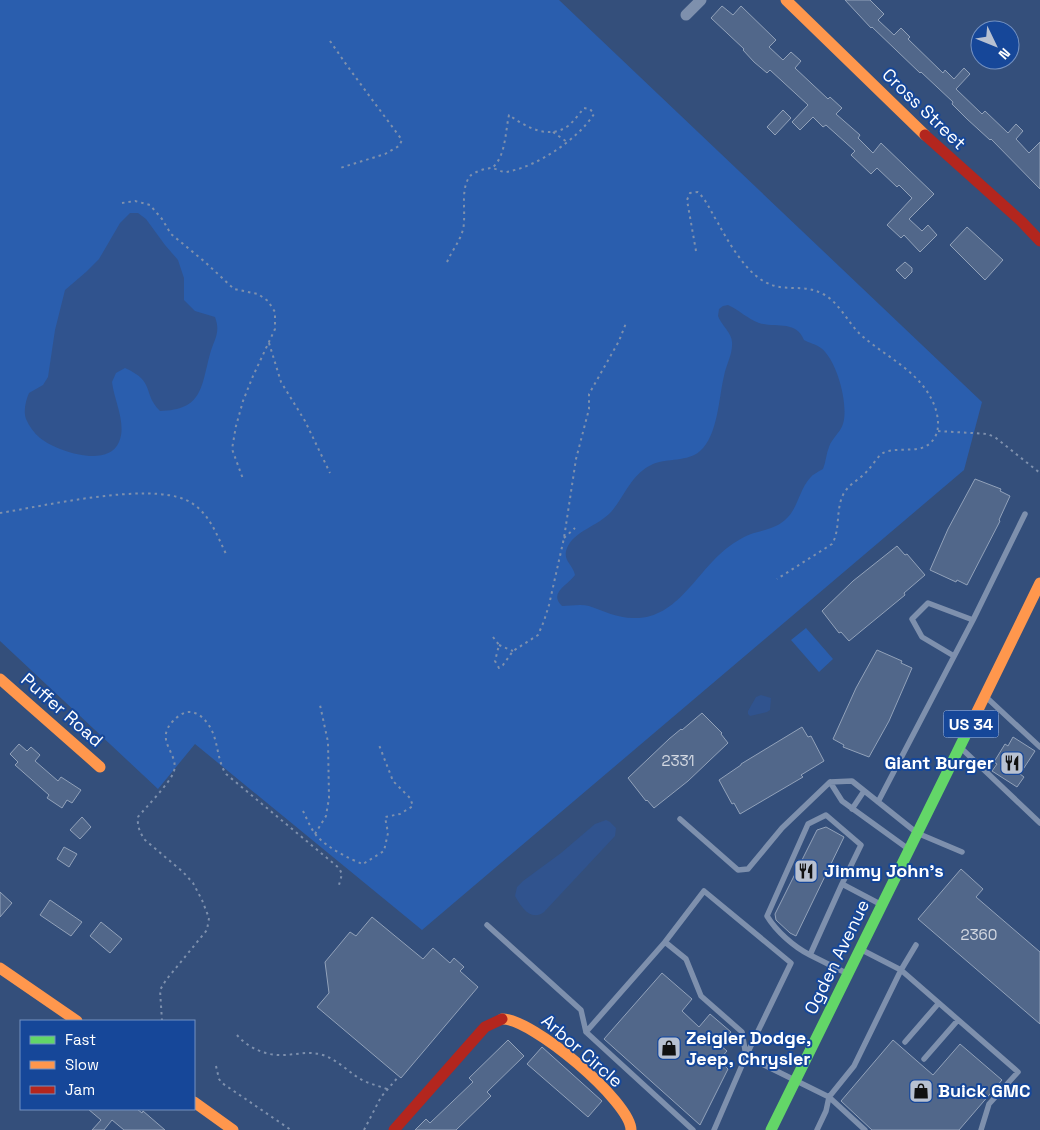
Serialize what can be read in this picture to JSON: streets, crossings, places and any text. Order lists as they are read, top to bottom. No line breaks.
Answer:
{"streets":{"street":["Cross Street","Puffer Road","US 34","Ogden Avenue","Arbor Circle"]},"places":{"restaurant":["Giant Burger","Jimmy John's"],"shop":["Zeigler Dodge, Jeep, Chrysler","Buick GMC"]},"house_numbers":["2331","2360"],"legend":["Fast","Slow","Jam"],"north":"bottom right"}
